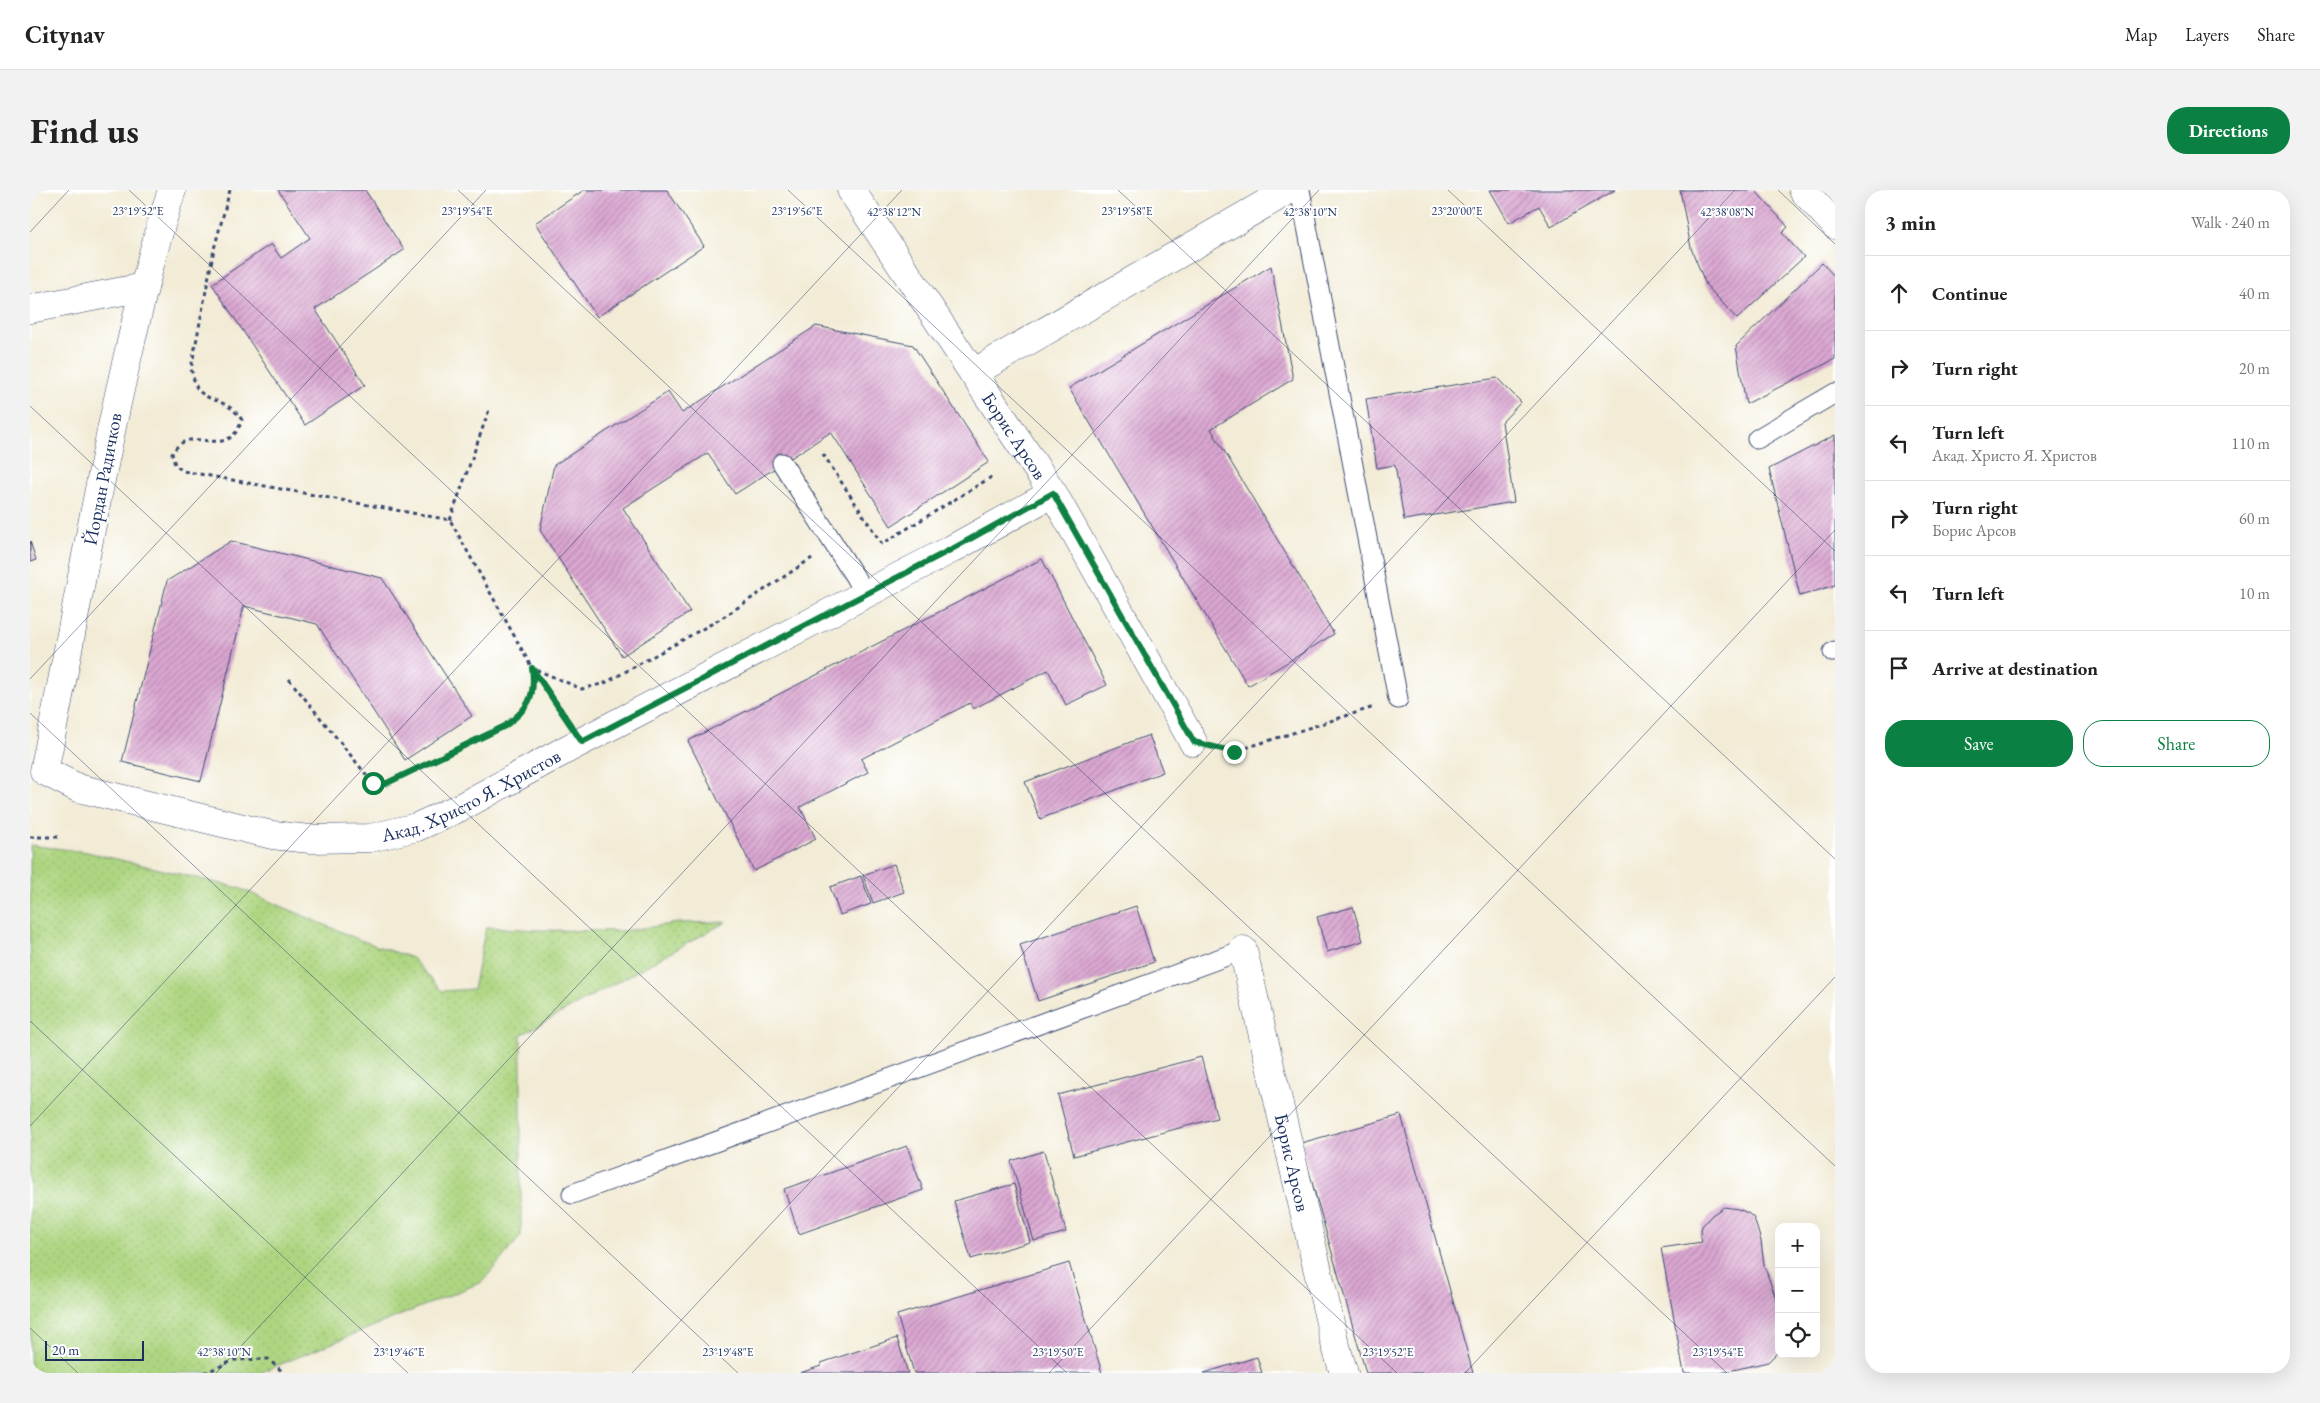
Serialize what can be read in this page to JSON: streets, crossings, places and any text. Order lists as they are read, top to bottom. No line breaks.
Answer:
{"streets":{"street":["Борис Арсов","Йордан Радичков","Акад. Христо Я. Христов"]},"crossings":[["Борис Арсов","Акад. Христо Я. Христов"],["Йордан Радичков","Акад. Христо Я. Христов"]],"scale_bar":"20 m","page":{"header":"Citynav","nav":["Map","Layers","Share"],"buttons":["Directions",["Save","Share"]],"title":"Find us","heading":["3 min","Walk · 240 m"],"list":[["Continue","40 m"],["Turn right","20 m"],["Turn left","Акад. Христо Я. Христов","110 m"],["Turn right","Борис Арсов","60 m"],["Turn left","10 m"],"Arrive at destination"],"map_buttons":["+","−"],"scale":"20 m"},"coordinates":["23°19'52\"E","23°19'54\"E","23°19'56\"E","23°19'58\"E","23°20'00\"E","42°38'12\"N","42°38'10\"N","42°38'08\"N","23°19'46\"E","23°19'48\"E","23°19'50\"E"]}
